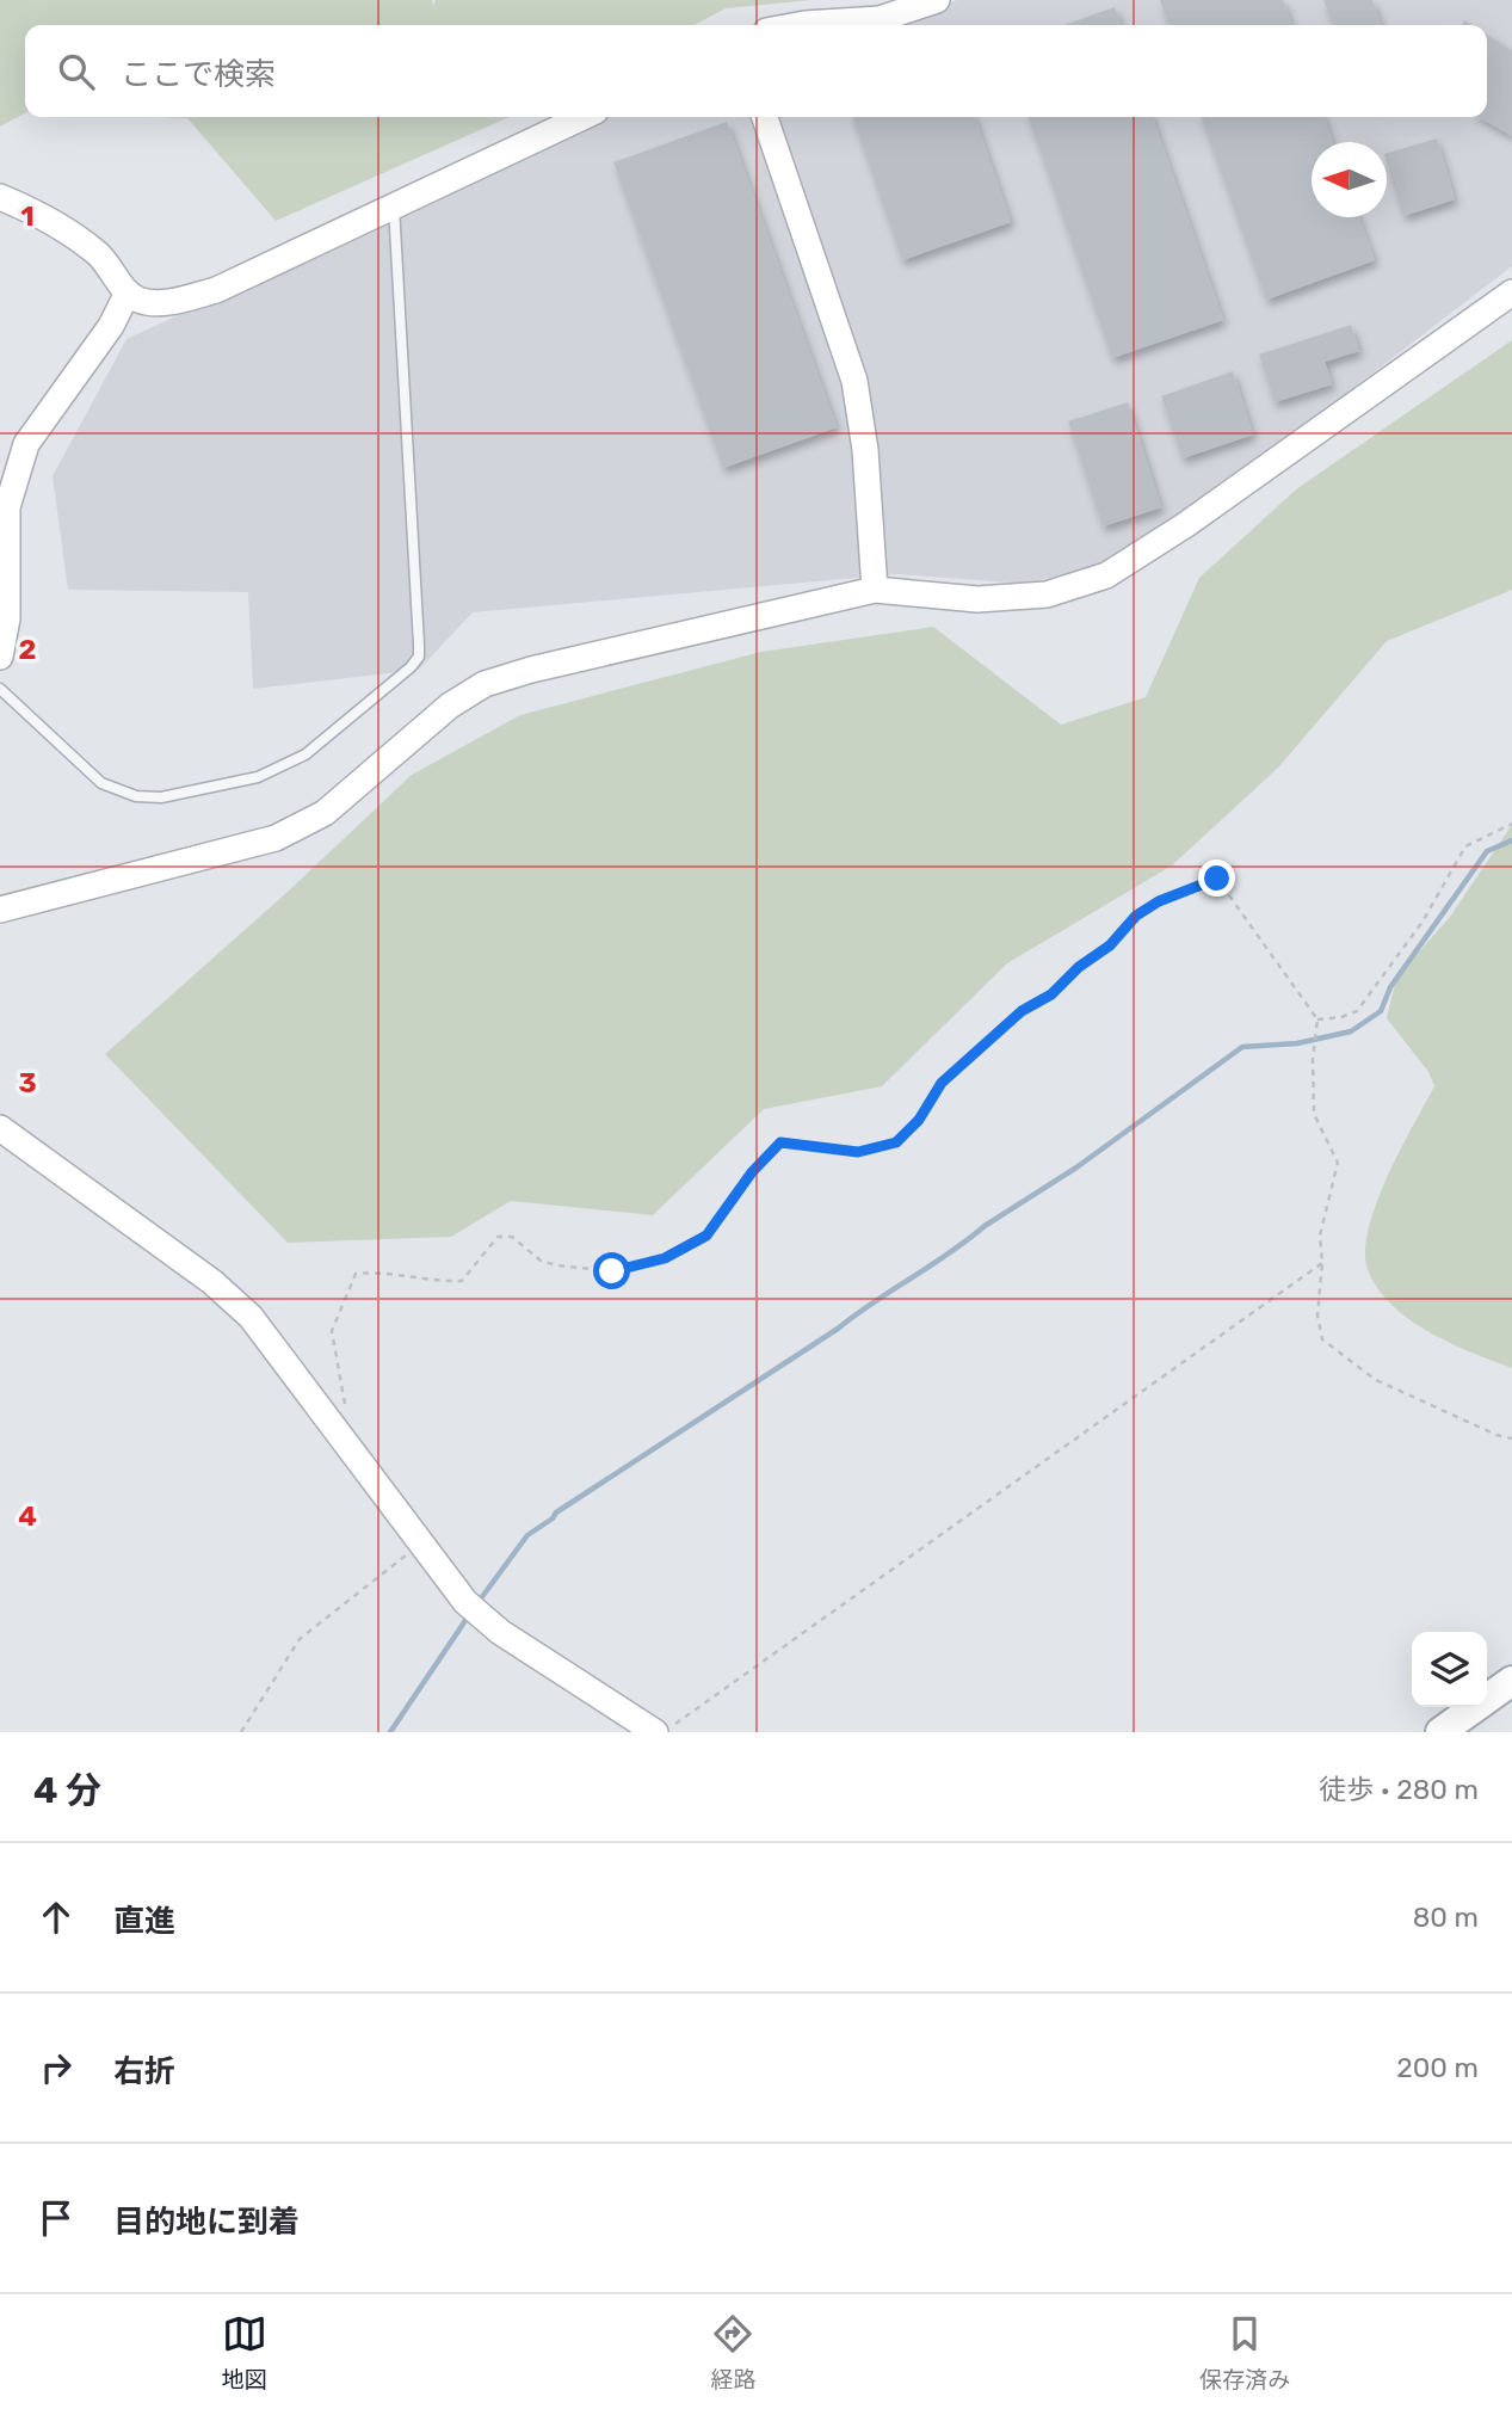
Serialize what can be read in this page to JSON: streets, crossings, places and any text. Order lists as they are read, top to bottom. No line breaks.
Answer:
{"north":"left","page":{"search":"ここで検索","heading":["4 分","徒歩 · 280 m"],"list":[["直進","80 m"],["右折","200 m"],"目的地に到着"],"nav":["地図","経路","保存済み"]},"grid":{"rows":["1","2","3","4"]}}
